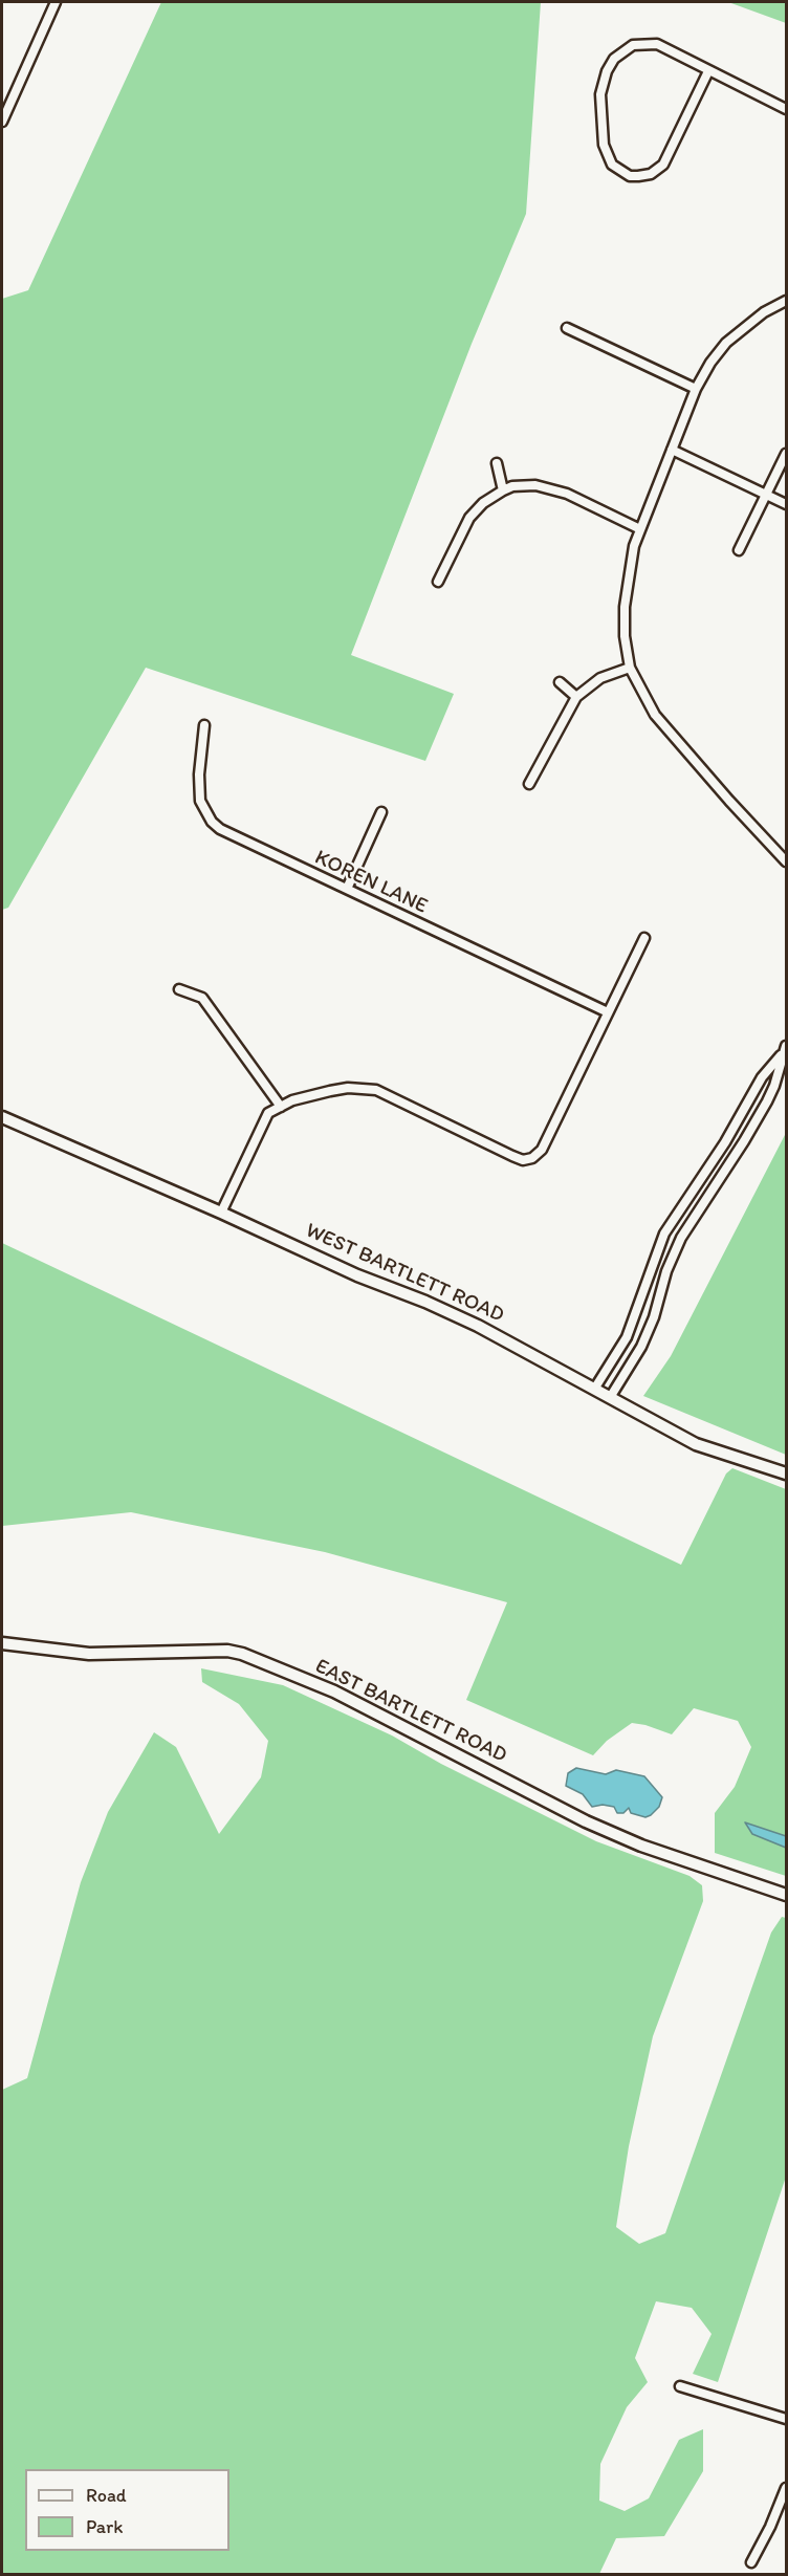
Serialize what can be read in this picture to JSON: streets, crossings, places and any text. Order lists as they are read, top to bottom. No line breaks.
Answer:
{"streets":{"street":["KOREN LANE","WEST BARTLETT ROAD","EAST BARTLETT ROAD"]},"legend":["Road","Park"]}
